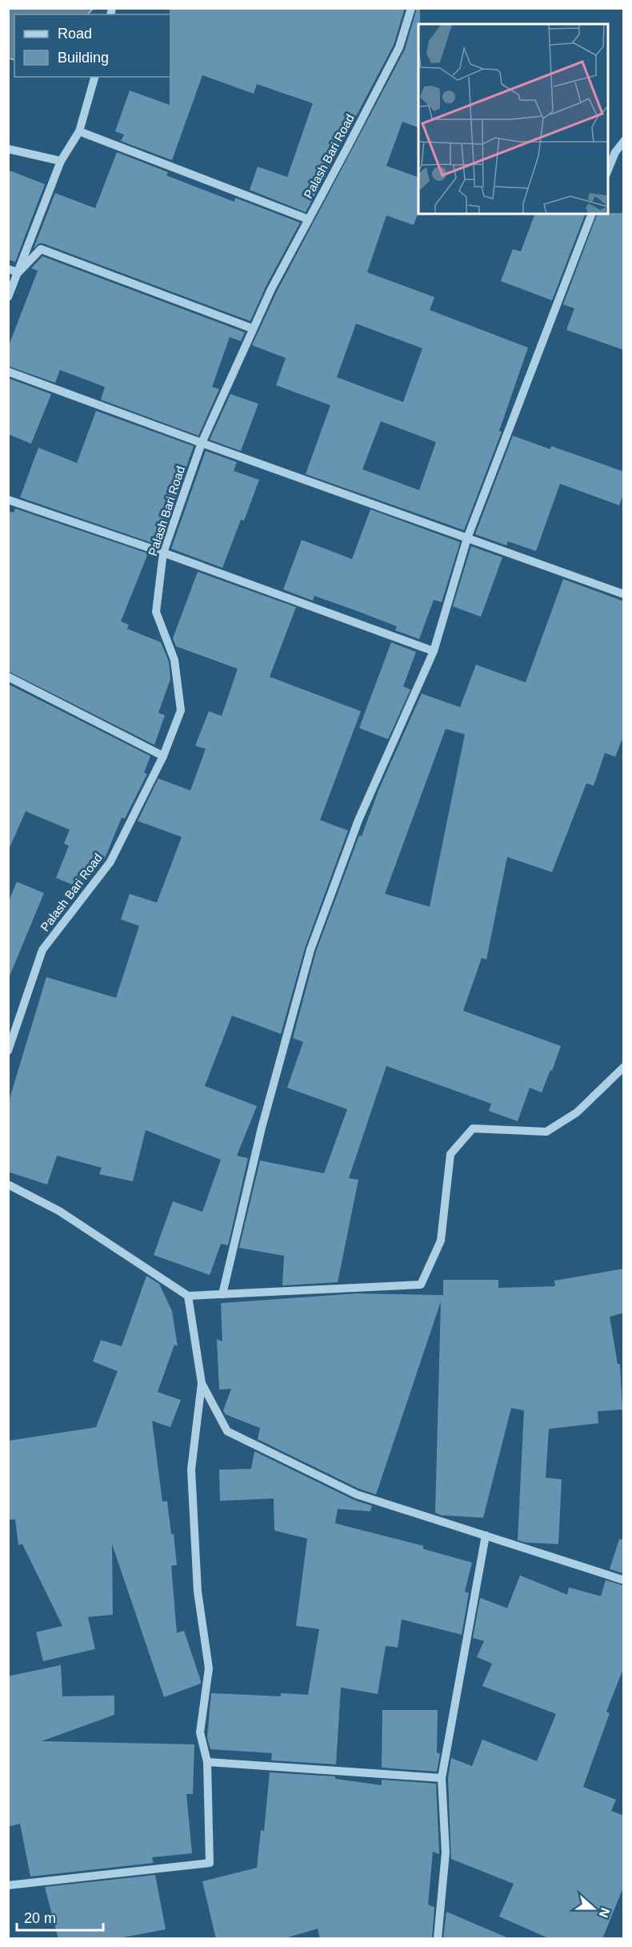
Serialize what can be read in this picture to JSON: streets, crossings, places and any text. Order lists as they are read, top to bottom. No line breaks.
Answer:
{"streets":{"street":["Palash Bari Road"]},"legend":["Road","Building"],"scale_bar":"20 m","north":"right"}
